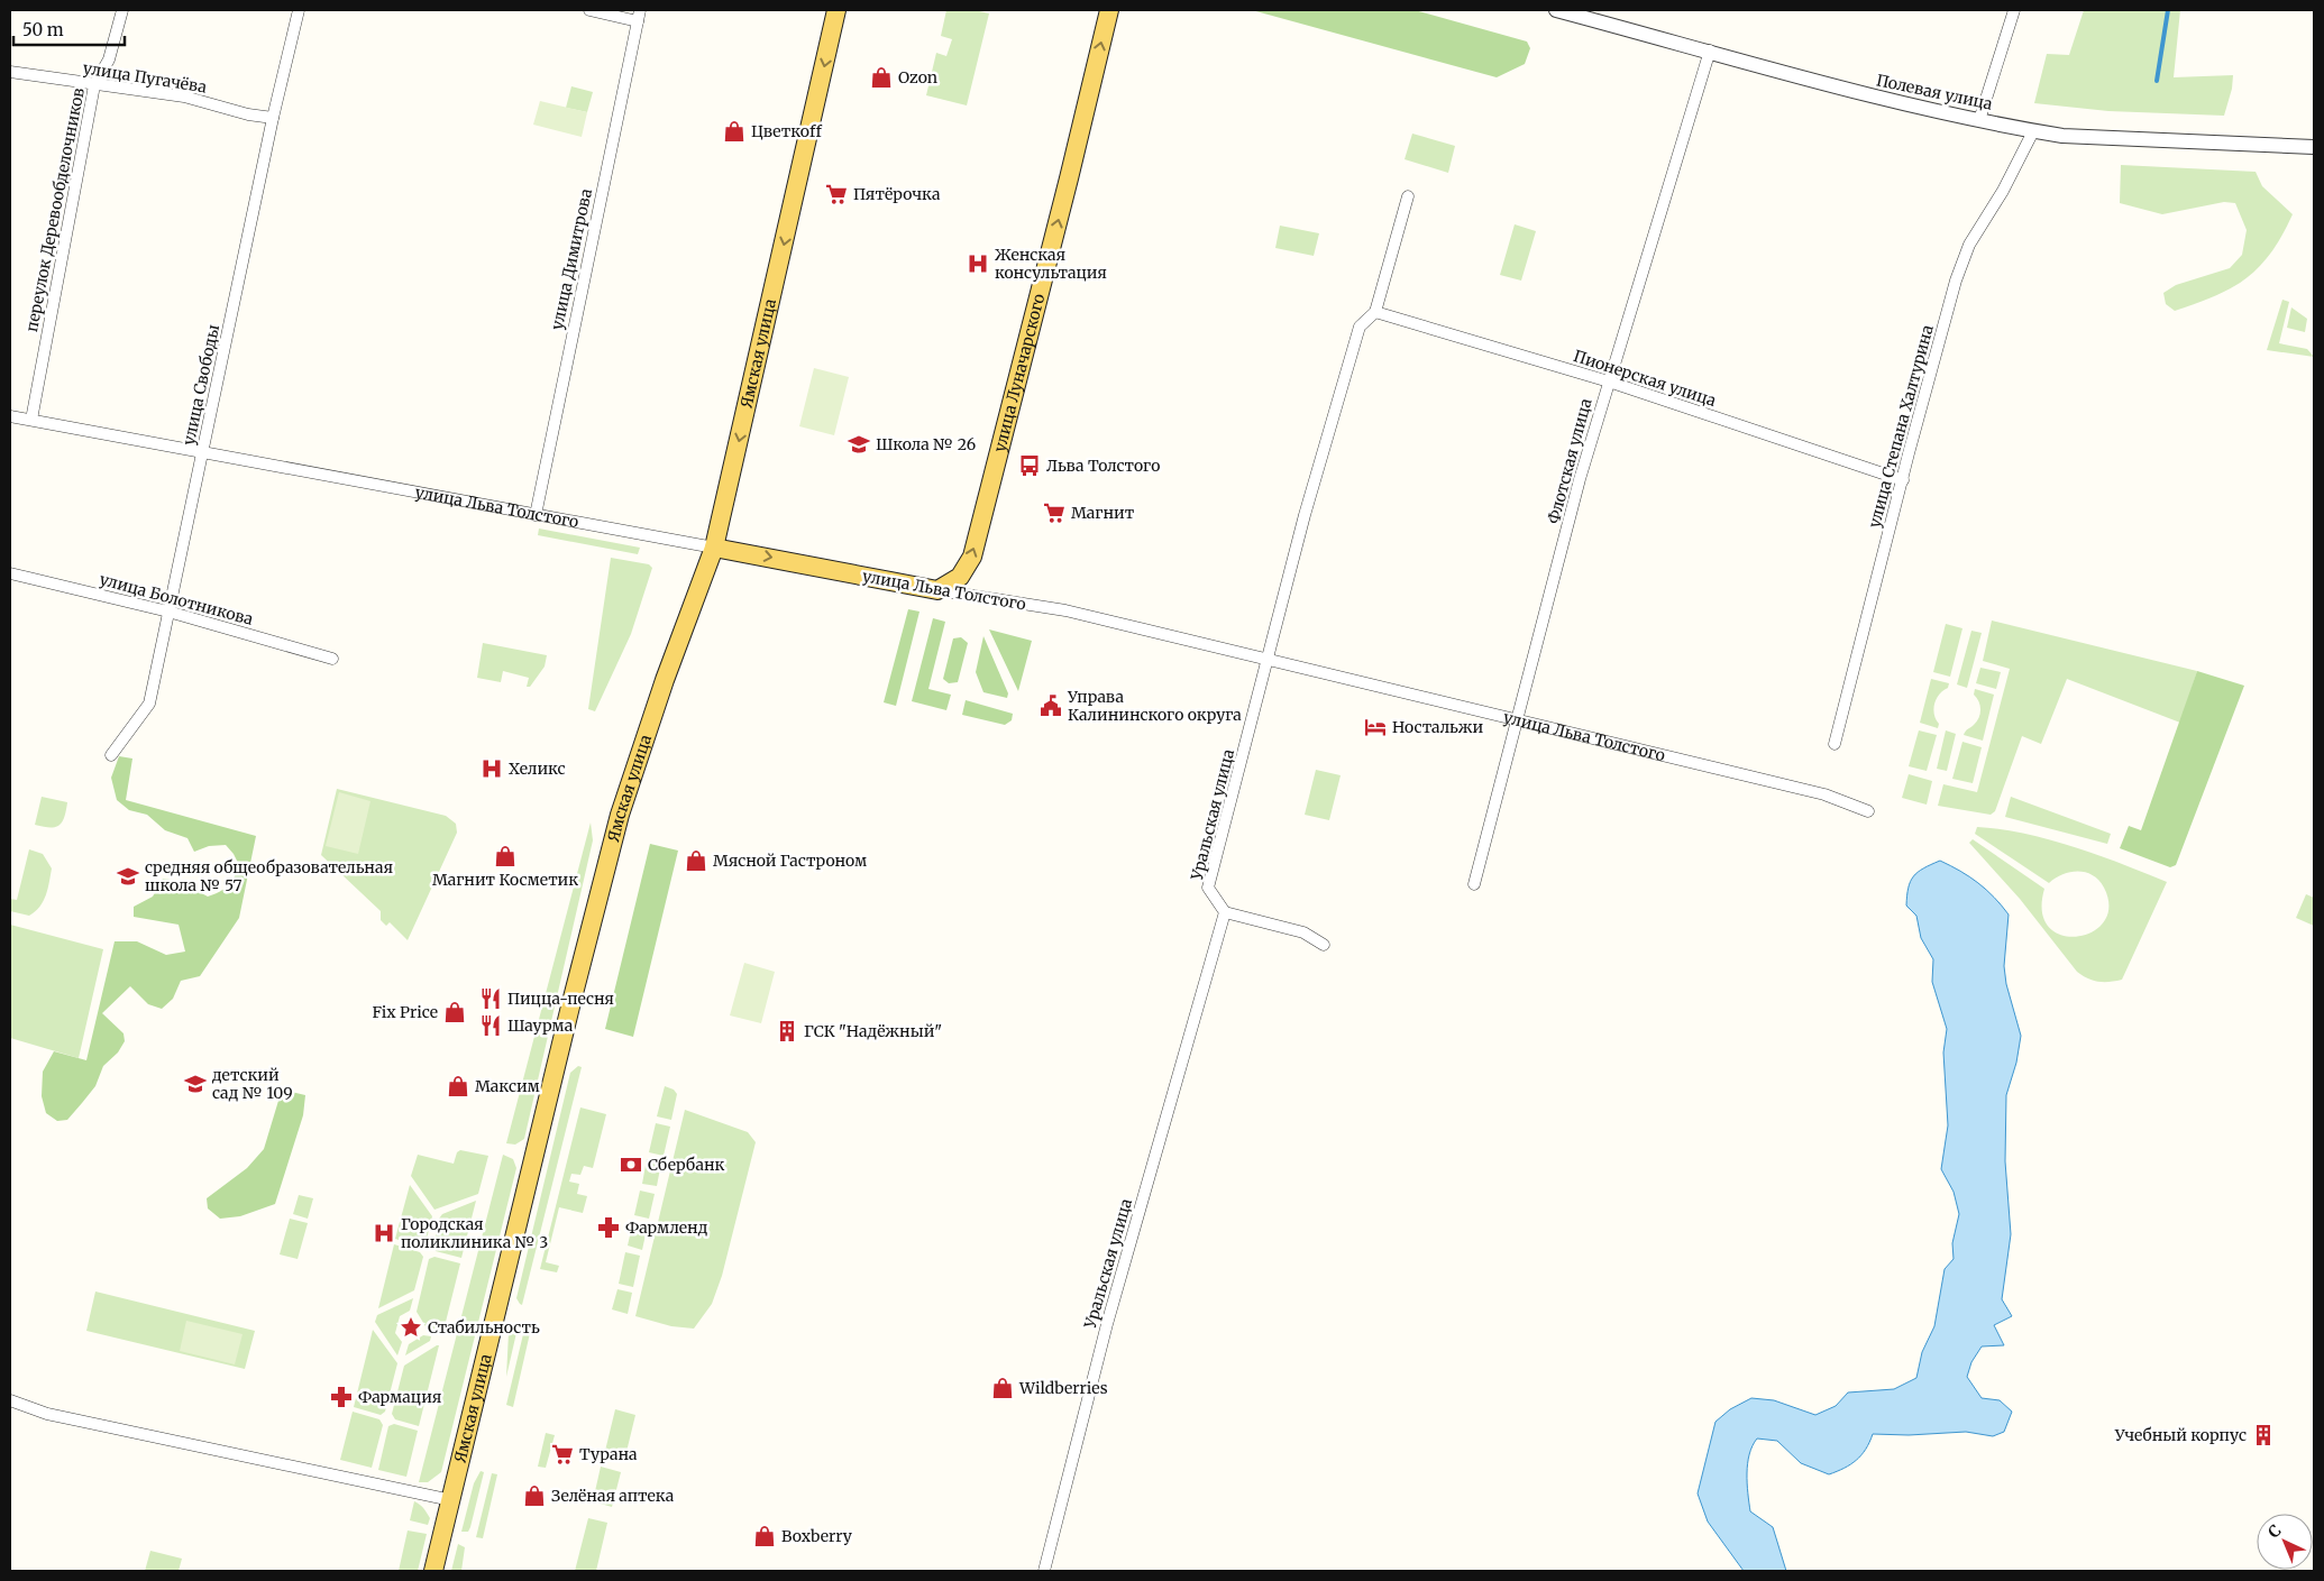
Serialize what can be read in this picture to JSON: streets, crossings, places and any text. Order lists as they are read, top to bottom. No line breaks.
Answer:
{"streets":{"main road":["Ямская улица","улица Луначарского","улица Льва Толстого"],"street":["улица Пугачёва","Полевая улица","переулок Деревообделочников","улица Димитрова","Пионерская улица","улица Свободы","улица Степана Халтурина","Флотская улица","улица Болотникова","Уральская улица"]},"crossings":[["улица Пугачёва","переулок Деревообделочников"],["улица Пугачёва","улица Свободы"],["Полевая улица","улица Степана Халтурина"],["Полевая улица","Флотская улица"],["переулок Деревообделочников","улица Льва Толстого"],["улица Димитрова","улица Льва Толстого"],["Ямская улица","улица Льва Толстого"],["улица Луначарского","улица Льва Толстого"],["Пионерская улица","улица Степана Халтурина"],["Пионерская улица","Флотская улица"],["Пионерская улица","Уральская улица"],["улица Свободы","улица Льва Толстого"],["улица Свободы","улица Болотникова"],["Флотская улица","улица Льва Толстого"],["улица Льва Толстого","Уральская улица"]],"one_way":["улица Луначарского"],"places":{"shop":["Ozon","Цветкоff","Магнит Косметик","Мясной Гастроном","Fix Price","Максим","Wildberries","Зелёная аптека","Boxberry"],"supermarket":["Пятёрочка","Магнит","Турана"],"hospital":["Женская консультация","Хеликс","Городская поликлиника № 3"],"school or university":["Школа № 26","средняя общеобразовательная школа № 57","детский сад № 109"],"bus stop":["Льва Толстого"],"public building":["Управа Калининского округа"],"hotel":["Ностальжи"],"restaurant":["Пицца-песня","Шаурма"],"building":["ГСК \"Надёжный\"","Учебный корпус"],"bank":["Сбербанк"],"pharmacy":["Фармленд","Фармация"],"place":["Стабильность"]},"scale_bar":"50 m","north":"top left"}
